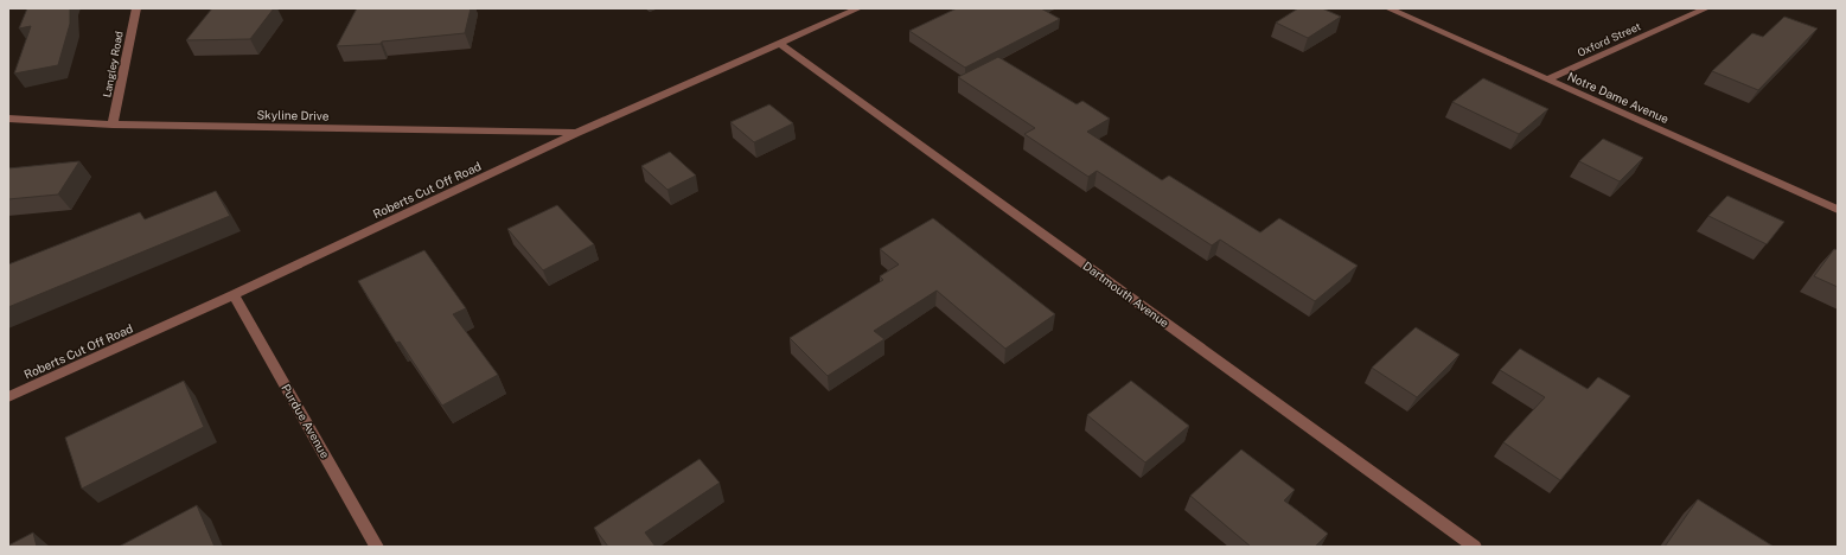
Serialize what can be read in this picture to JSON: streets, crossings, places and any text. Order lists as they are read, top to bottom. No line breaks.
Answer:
{"streets":{"street":["Oxford Street","Langley Road","Notre Dame Avenue","Skyline Drive","Roberts Cut Off Road","Dartmouth Avenue","Purdue Avenue"]},"crossings":[["Oxford Street","Notre Dame Avenue"],["Langley Road","Skyline Drive"],["Skyline Drive","Roberts Cut Off Road"],["Roberts Cut Off Road","Dartmouth Avenue"],["Roberts Cut Off Road","Purdue Avenue"]]}
